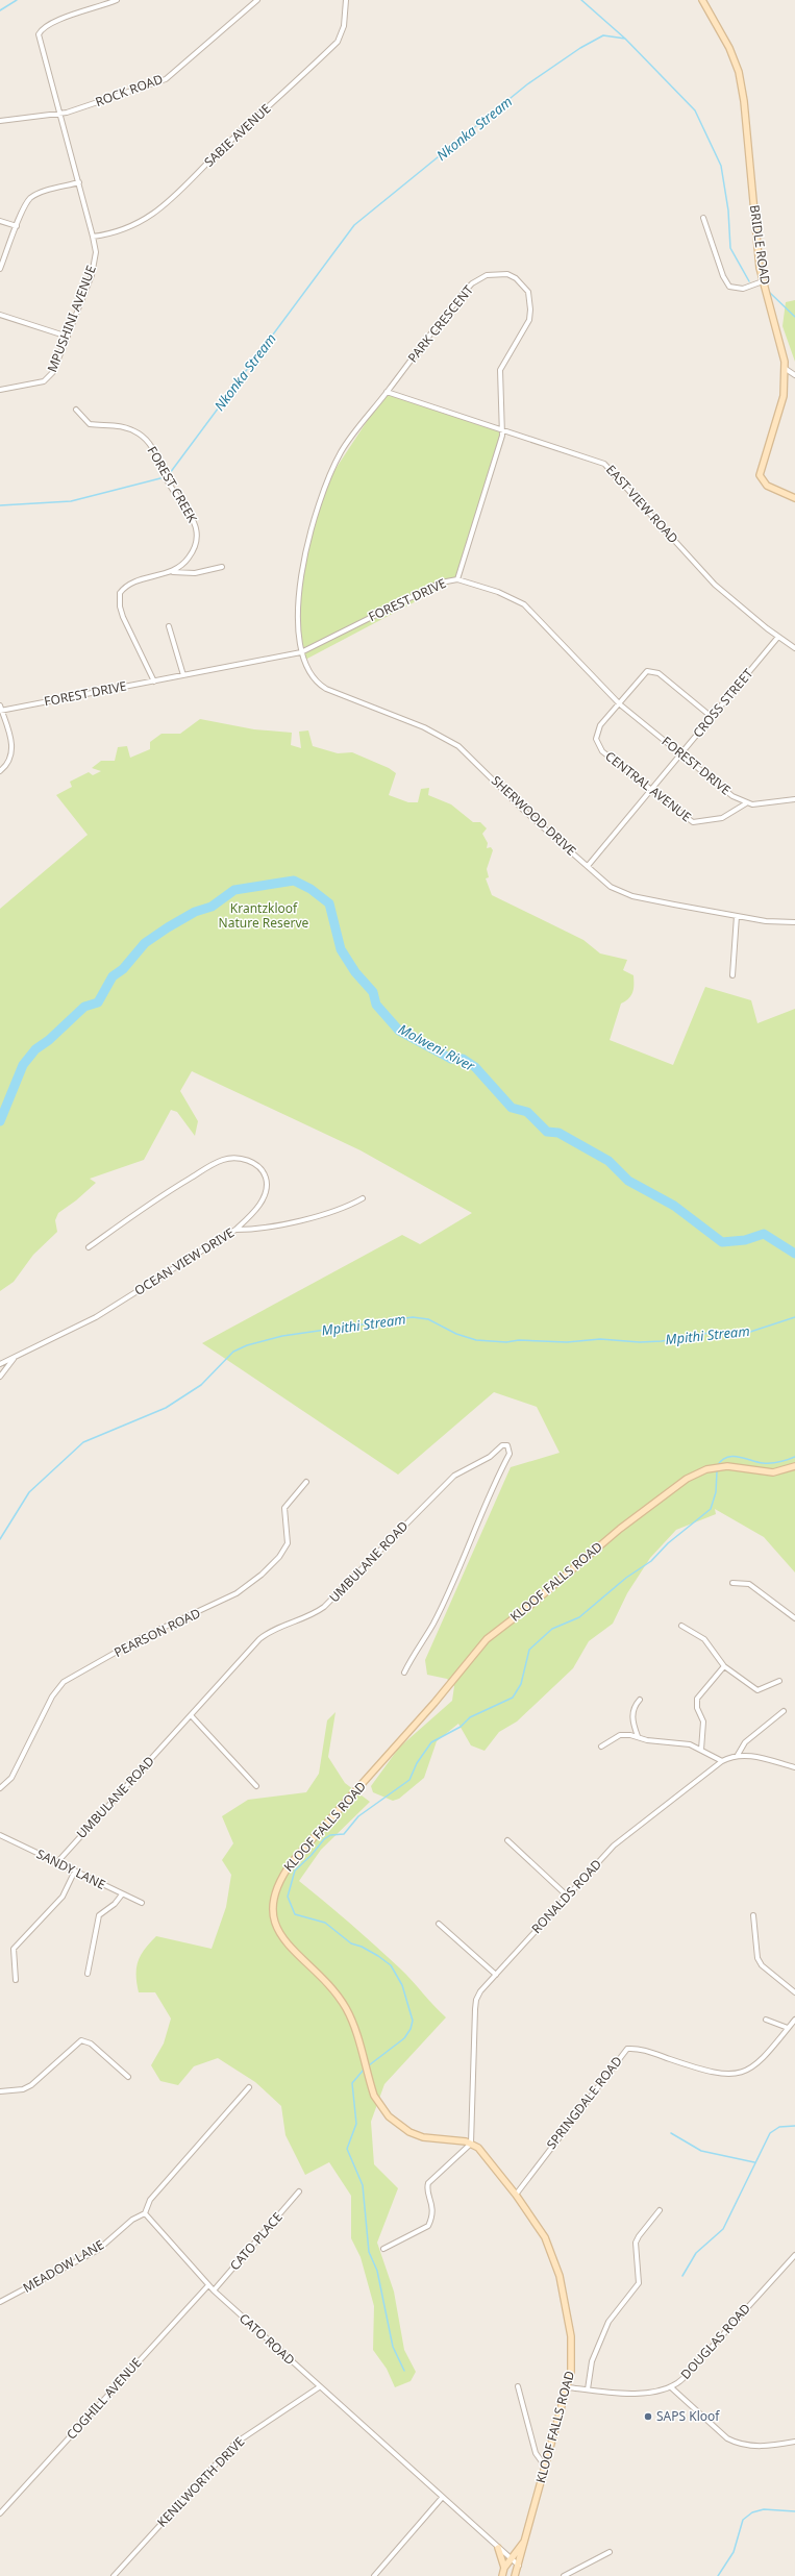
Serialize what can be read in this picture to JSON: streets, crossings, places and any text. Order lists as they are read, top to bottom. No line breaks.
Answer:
{"streets":{"main road":["BRIDLE ROAD","KLOOF FALLS ROAD"],"street":["ROCK ROAD","SABIE AVENUE","MPUSHINI AVENUE","PARK CRESCENT","FOREST CREEK","EAST VIEW ROAD","FOREST DRIVE","CROSS STREET","CENTRAL AVENUE","SHERWOOD DRIVE","OCEAN VIEW DRIVE","UMBULANE ROAD","PEARSON ROAD","SANDY LANE","RONALDS ROAD","SPRINGDALE ROAD","CATO PLACE","MEADOW LANE","CATO ROAD","DOUGLAS ROAD","COGHILL AVENUE","KENILWORTH DRIVE"]},"crossings":[["ROCK ROAD","MPUSHINI AVENUE"],["SABIE AVENUE","MPUSHINI AVENUE"],["PARK CRESCENT","EAST VIEW ROAD"],["PARK CRESCENT","FOREST DRIVE"],["PARK CRESCENT","SHERWOOD DRIVE"],["FOREST CREEK","FOREST DRIVE"],["EAST VIEW ROAD","CROSS STREET"],["FOREST DRIVE","CROSS STREET"],["FOREST DRIVE","CENTRAL AVENUE"],["FOREST DRIVE","SHERWOOD DRIVE"],["CROSS STREET","CENTRAL AVENUE"],["CROSS STREET","SHERWOOD DRIVE"],["UMBULANE ROAD","SANDY LANE"],["KLOOF FALLS ROAD","RONALDS ROAD"],["KLOOF FALLS ROAD","SPRINGDALE ROAD"],["KLOOF FALLS ROAD","CATO ROAD"],["KLOOF FALLS ROAD","DOUGLAS ROAD"],["CATO PLACE","CATO ROAD"],["MEADOW LANE","CATO ROAD"],["CATO ROAD","COGHILL AVENUE"],["CATO ROAD","KENILWORTH DRIVE"]],"water":["Nkonka Stream","Molweni River","Mpithi Stream"],"parks":["Krantzkloof Nature Reserve"],"places":["SAPS Kloof"]}
